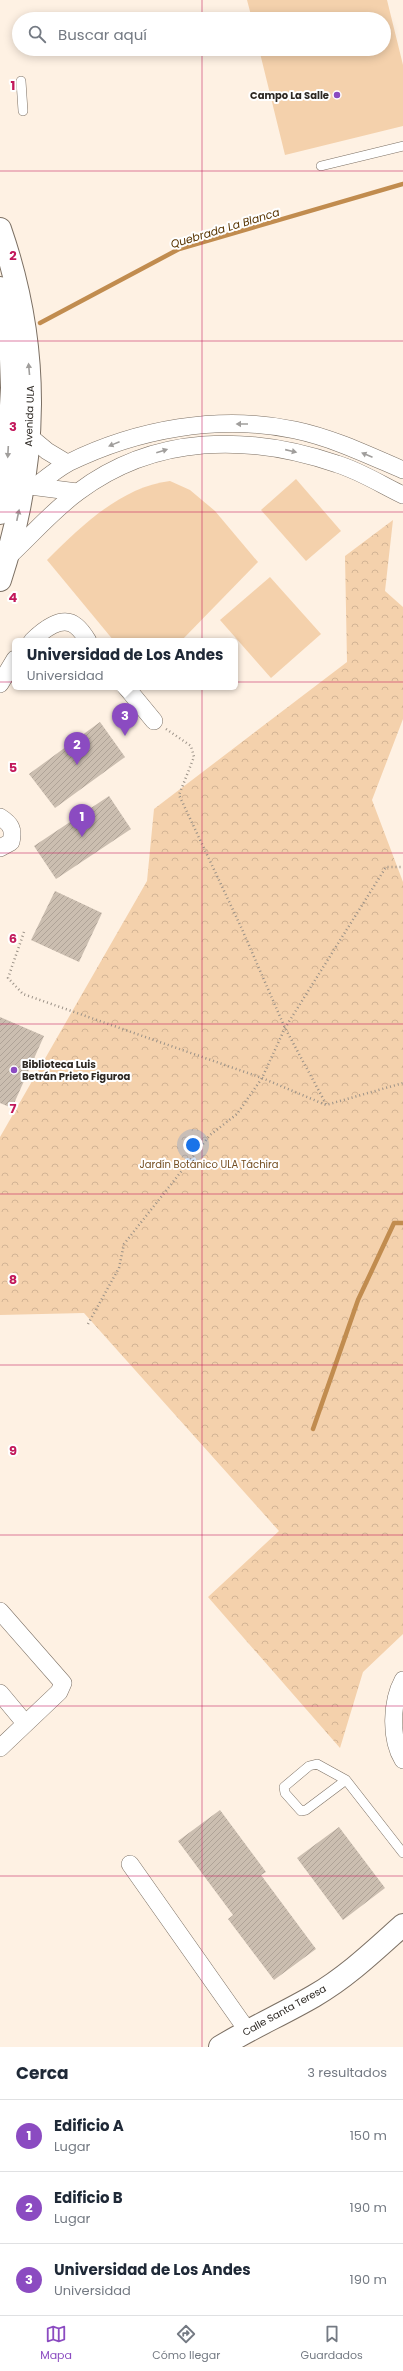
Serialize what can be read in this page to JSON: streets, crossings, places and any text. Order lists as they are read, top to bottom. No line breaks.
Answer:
{"streets":{"street":["Avenida ULA","Calle Santa Teresa"]},"water":["Quebrada La Blanca"],"parks":["Jardín Botánico ULA Táchira"],"places":["Campo La Salle","Biblioteca Luis Betrán Prieto Figuroa"],"page":{"search":"Buscar aquí","popup":["Universidad de Los Andes","Universidad"],"pins":["3","2","1"],"heading":["Cerca","3 resultados"],"list":[{"mark":"1","name":"Edificio A","note":"Lugar","value":"150 m"},{"mark":"2","name":"Edificio B","note":"Lugar","value":"190 m"},{"mark":"3","name":"Universidad de Los Andes","note":"Universidad","value":"190 m"}],"nav":["Mapa","Cómo llegar","Guardados"]},"grid":{"rows":["1","2","3","4","5","6","7","8","9"]}}
